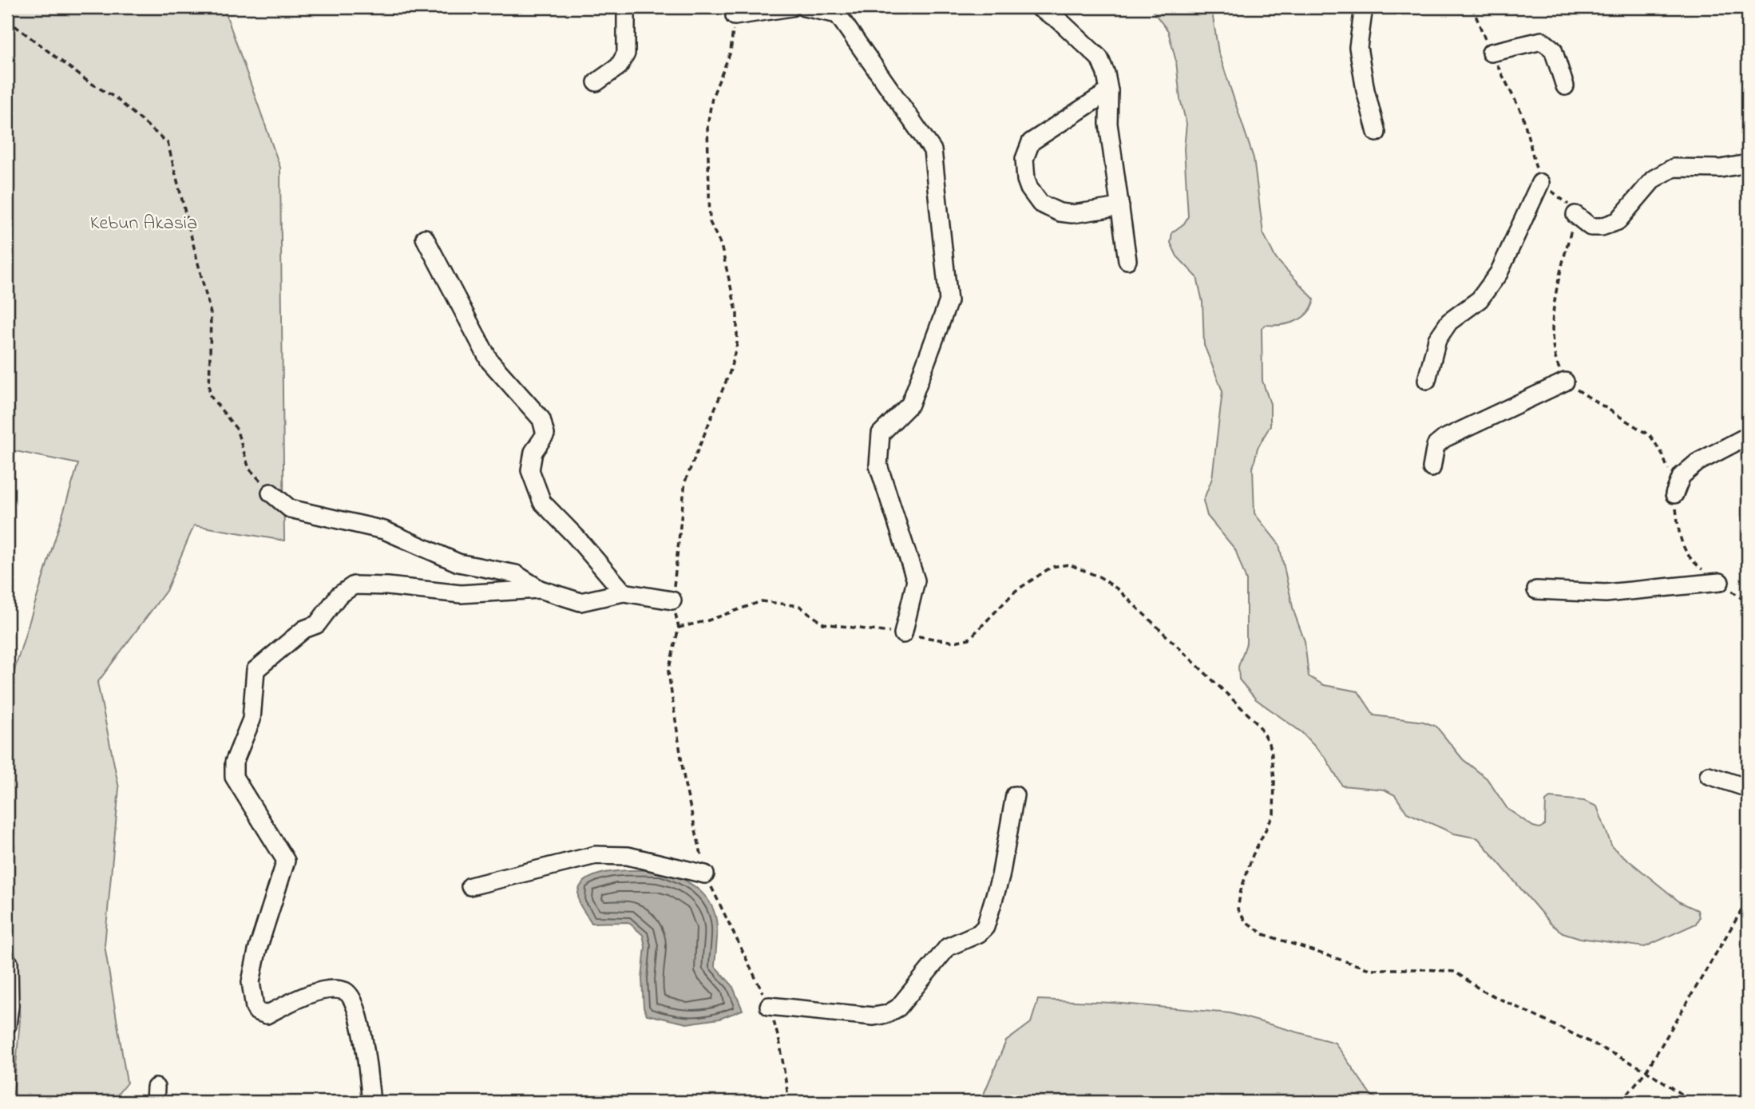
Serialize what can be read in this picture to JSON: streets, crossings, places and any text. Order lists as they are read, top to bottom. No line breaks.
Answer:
{"parks":["Kebun Akasia"]}
